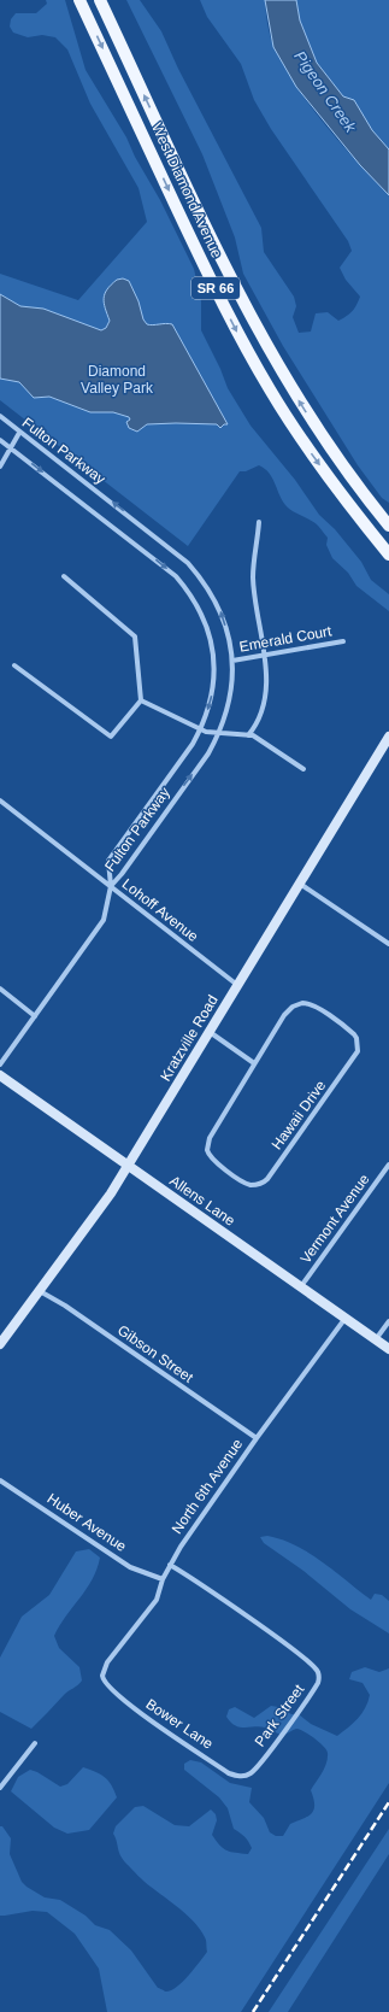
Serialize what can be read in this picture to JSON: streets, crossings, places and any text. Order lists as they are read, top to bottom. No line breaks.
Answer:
{"streets":{"main road":["West Diamond Avenue","SR 66","Kratzville Road","Allens Lane"],"street":["Fulton Parkway","Emerald Court","Lohoff Avenue","Hawaii Drive","Vermont Avenue","Gibson Street","North 6th Avenue","Huber Avenue","Park Street","Bower Lane"]},"crossings":[["Fulton Parkway","Emerald Court"],["Fulton Parkway","Lohoff Avenue"],["Lohoff Avenue","Kratzville Road"],["Kratzville Road","Allens Lane"],["Kratzville Road","Gibson Street"],["Allens Lane","Vermont Avenue"],["Allens Lane","North 6th Avenue"],["Gibson Street","North 6th Avenue"],["North 6th Avenue","Huber Avenue"],["North 6th Avenue","Park Street"],["North 6th Avenue","Bower Lane"],["Park Street","Bower Lane"]],"water":["Pigeon Creek"],"parks":["Diamond Valley Park"]}
